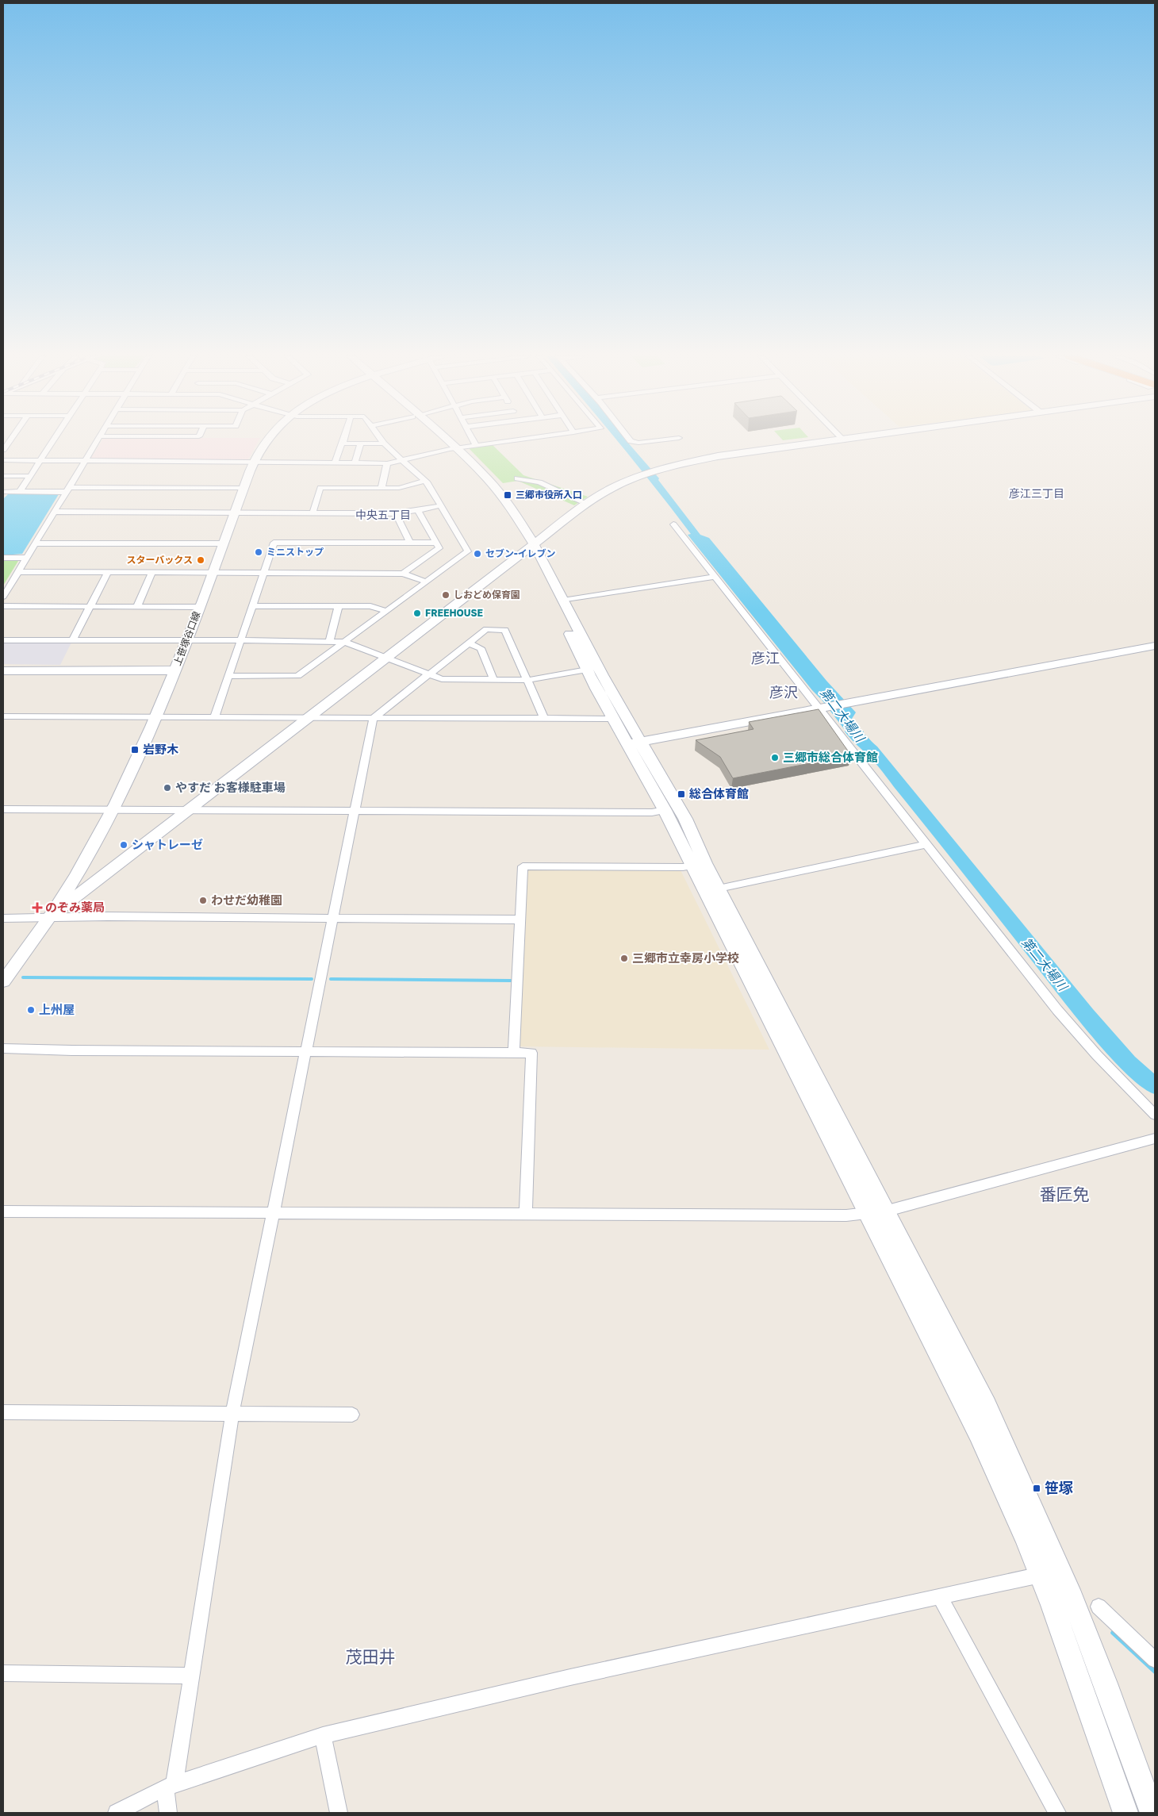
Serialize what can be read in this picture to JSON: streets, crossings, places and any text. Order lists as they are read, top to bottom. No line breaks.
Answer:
{"streets":{"street":["上笹塚谷口線"]},"districts":["彦江三丁目","中央五丁目","彦江","彦沢","番匠免","茂田井"],"water":["第二大場川"],"places":{"transit":["三郷市役所入口","岩野木","総合体育館","笹塚"],"other":["ミニストップ","セブン-イレブン","スターバックス","しおどめ保育園","FREEHOUSE","三郷市総合体育館","やすだ お客様駐車場","シャトレーゼ","わせだ幼稚園","三郷市立幸房小学校","上州屋"],"health":["のぞみ薬局"]}}
